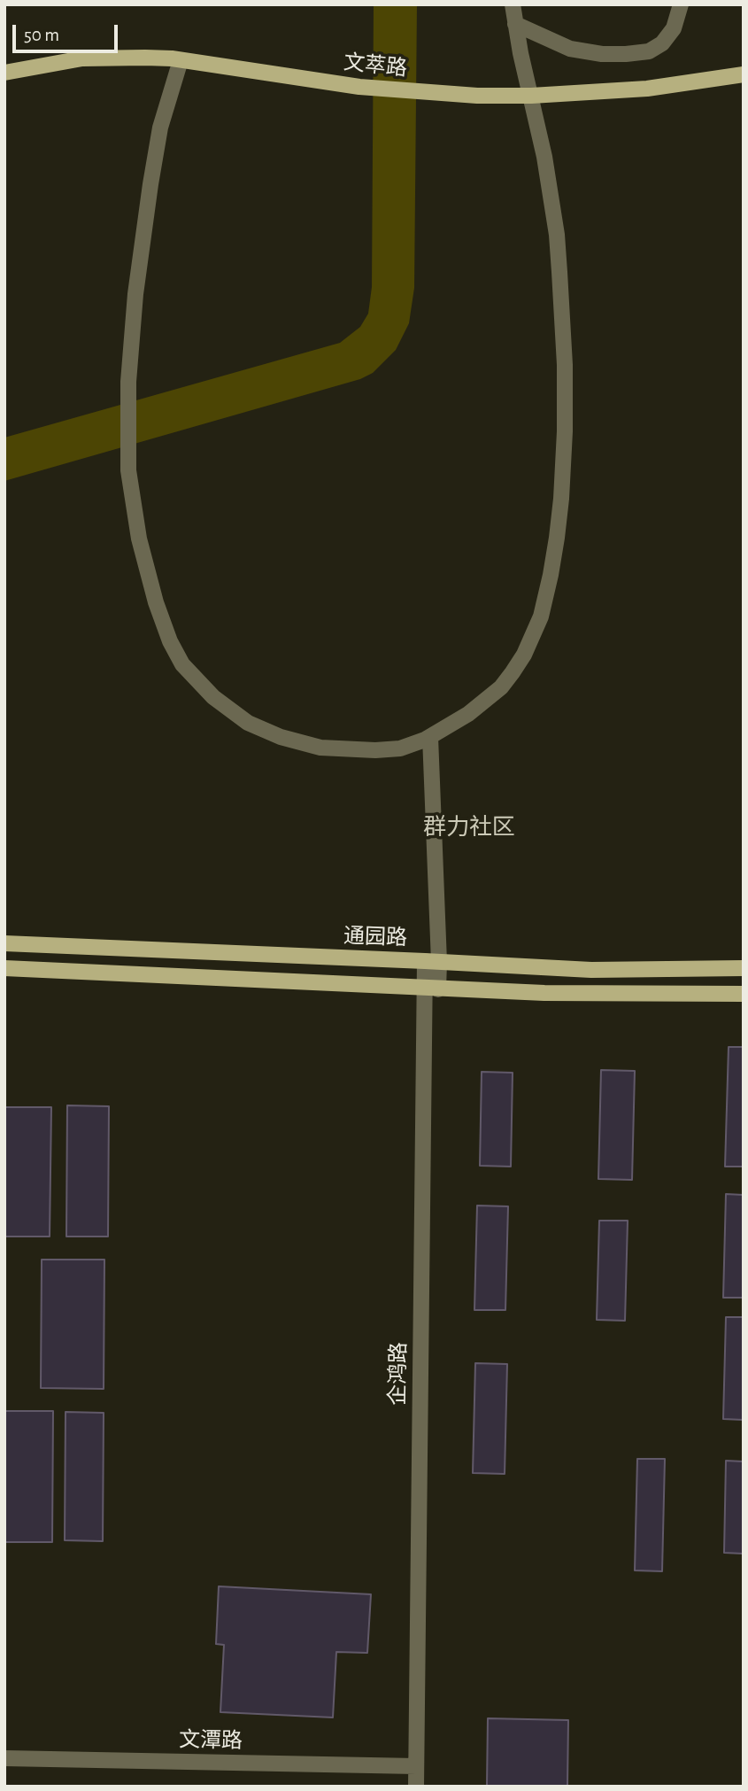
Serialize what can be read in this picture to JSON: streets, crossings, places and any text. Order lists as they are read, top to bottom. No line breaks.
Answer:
{"streets":{"main road":["文萃路","通园路"],"street":["企鸿路","文潭路"]},"crossings":[["通园路","企鸿路"],["企鸿路","文潭路"]],"districts":["群力社区"],"scale_bar":"50 m"}
